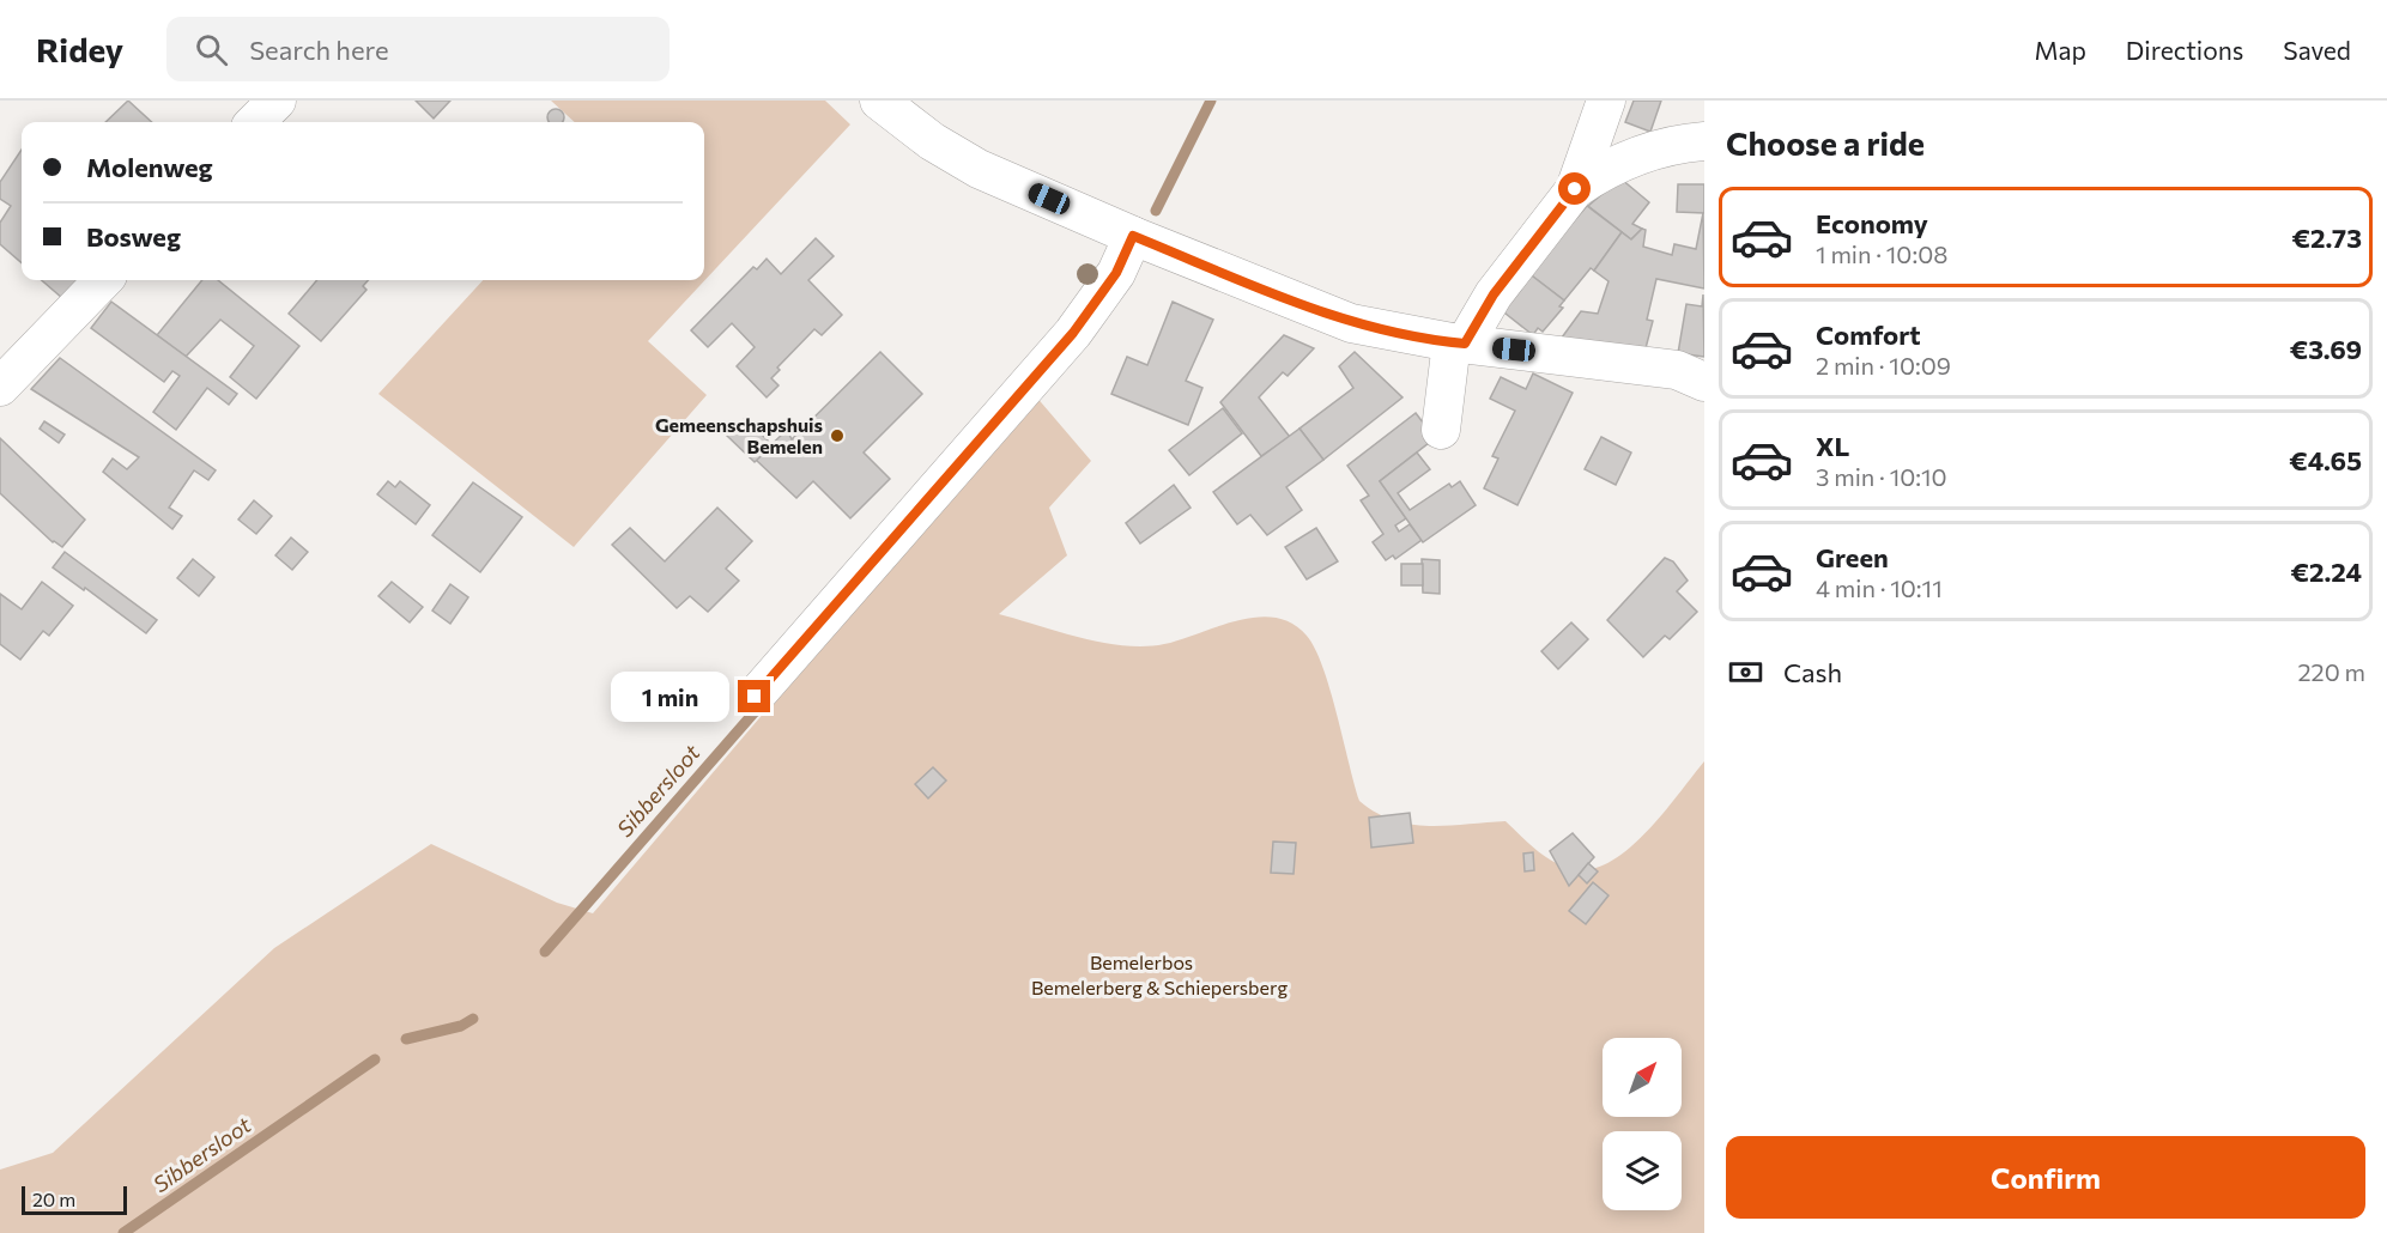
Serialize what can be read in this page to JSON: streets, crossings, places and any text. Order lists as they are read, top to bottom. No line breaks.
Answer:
{"water":["Sibbersloot"],"parks":["Bemelerbos","Bemelerberg & Schiepersberg"],"places":["Gemeenschapshuis Bemelen"],"scale_bar":"20 m","north":"top right","page":{"header":"Ridey","search":"Search here","nav":["Map","Directions","Saved"],"heading":"Choose a ride","banner":["Molenweg","Bosweg"],"list":[{"name":"Economy","note":"1 min · 10:08","value":"€2.73"},{"name":"Comfort","note":"2 min · 10:09","value":"€3.69"},{"name":"XL","note":"3 min · 10:10","value":"€4.65"},{"name":"Green","note":"4 min · 10:11","value":"€2.24"}],"pay":["Cash","220 m"],"bubble":"1 min","buttons":"Confirm","scale":"20 m"}}
